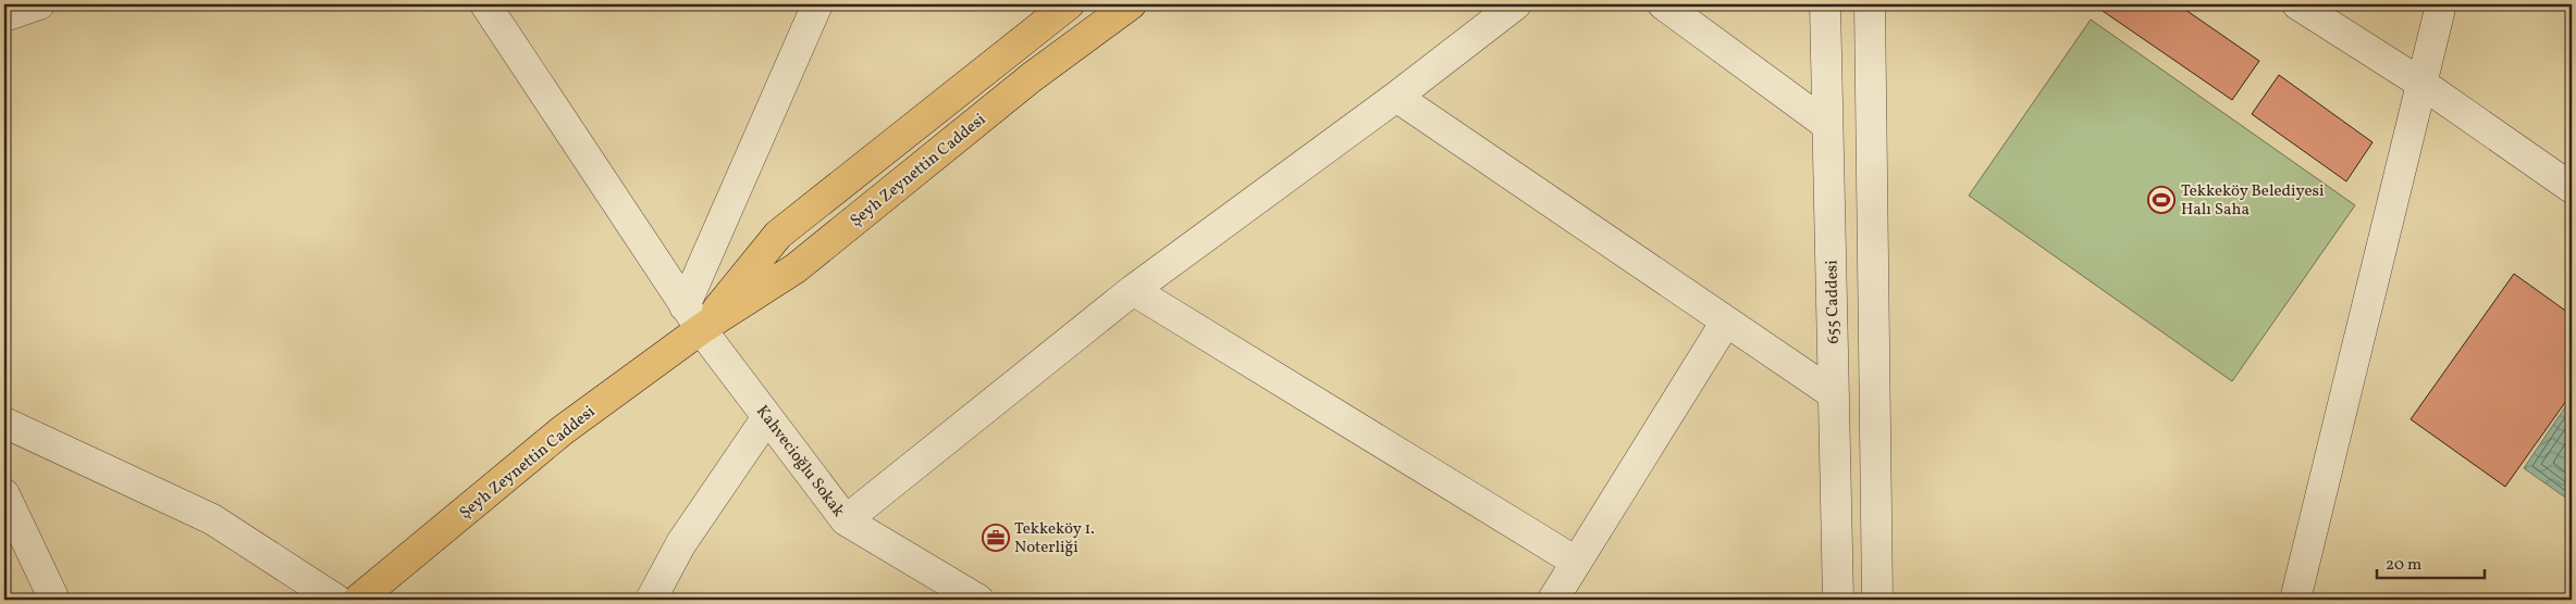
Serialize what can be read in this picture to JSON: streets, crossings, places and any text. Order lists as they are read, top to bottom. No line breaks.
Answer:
{"streets":{"main road":["Şeyh Zeynettin Caddesi"],"street":["655 Caddesi","Kahvecioğlu Sokak"]},"crossings":[["Şeyh Zeynettin Caddesi","Kahvecioğlu Sokak"]],"places":{"sports":["Tekkeköy Belediyesi Halı Saha"],"office":["Tekkeköy 1. Noterliği"]},"scale_bar":"20 m"}
